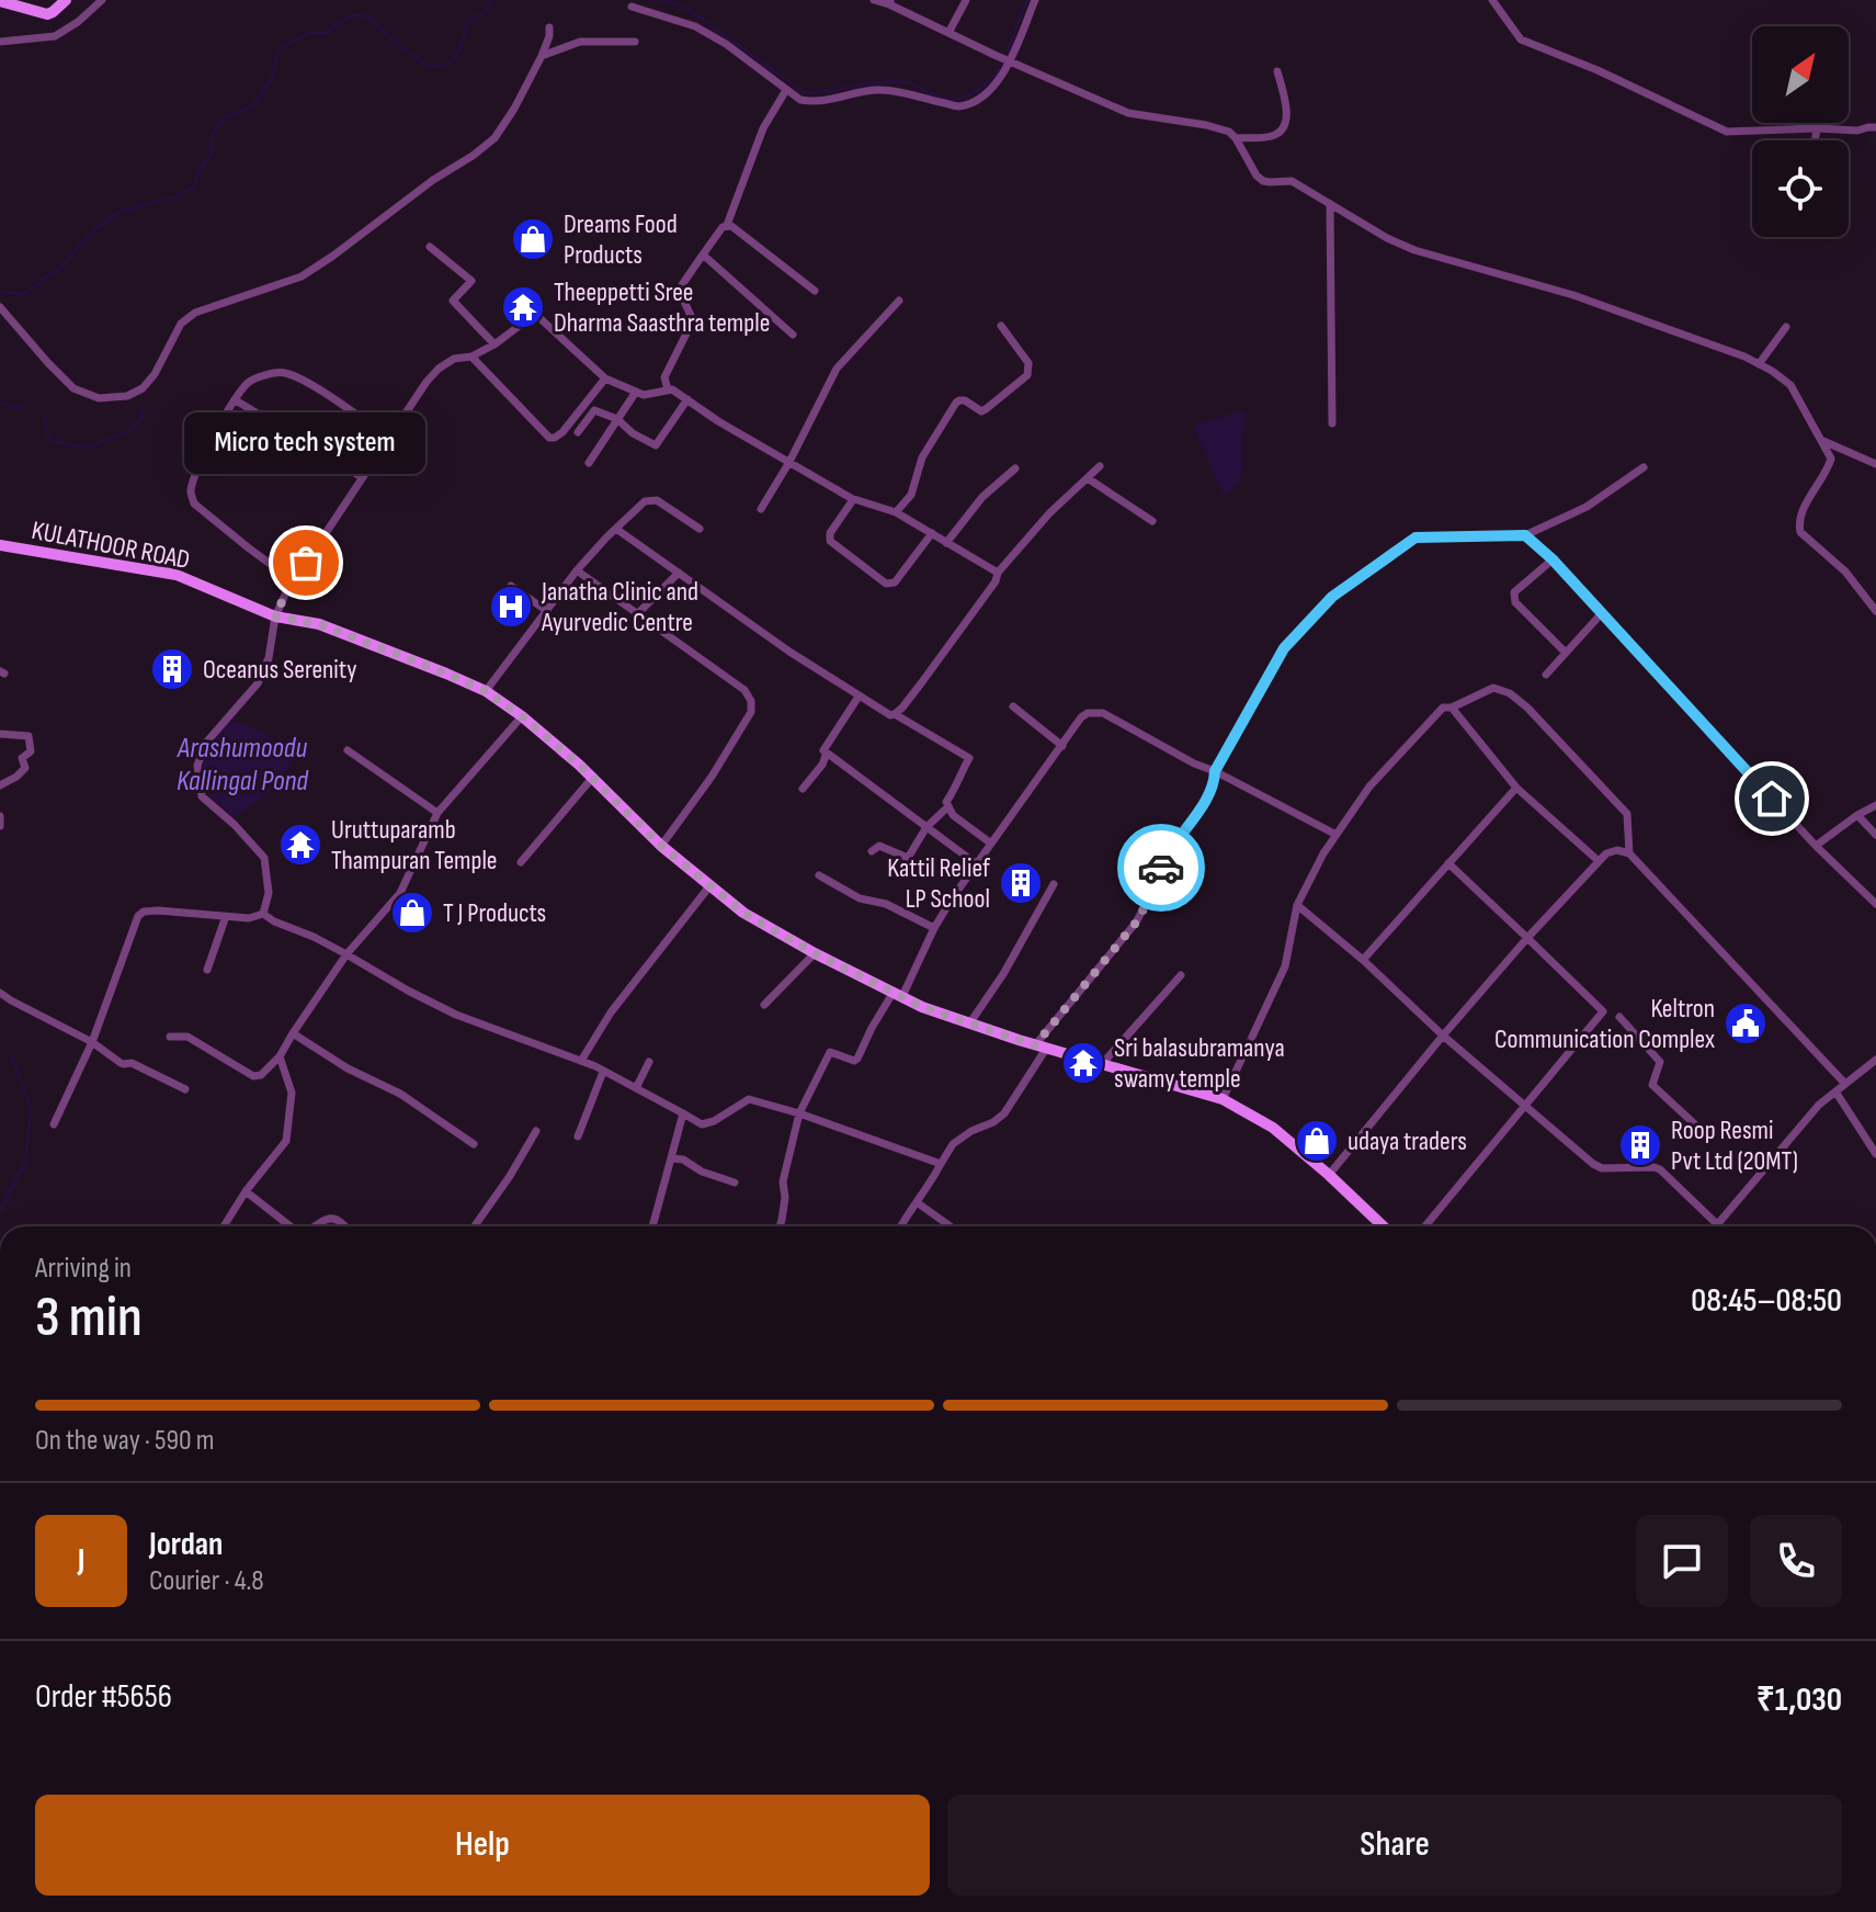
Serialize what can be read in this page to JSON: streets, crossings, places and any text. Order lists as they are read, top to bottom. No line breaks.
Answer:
{"streets":{"main road":["KULATHOOR ROAD"]},"water":["Arashumoodu Kallingal Pond"],"places":{"shop":["Dreams Food Products","T J Products","udaya traders"],"temple":["Theeppetti Sree Dharma Saasthra temple","Uruttuparamb Thampuran Temple","Sri balasubramanya swamy temple"],"other":["Micro tech system"],"hospital":["Janatha Clinic and Ayurvedic Centre"],"building":["Oceanus Serenity","Kattil Relief LP School","Roop Resmi Pvt Ltd (20MT)"],"public building":["Keltron Communication Complex"]},"north":"top right","page":{"bubble":"Micro tech system","heading":["3 min","Arriving in","08:45–08:50"],"panel":["Jordan","Courier · 4.8","Order #5656","₹1,030"],"bar":"On the way · 590 m","round":"J","buttons":["Help","Share"]}}
